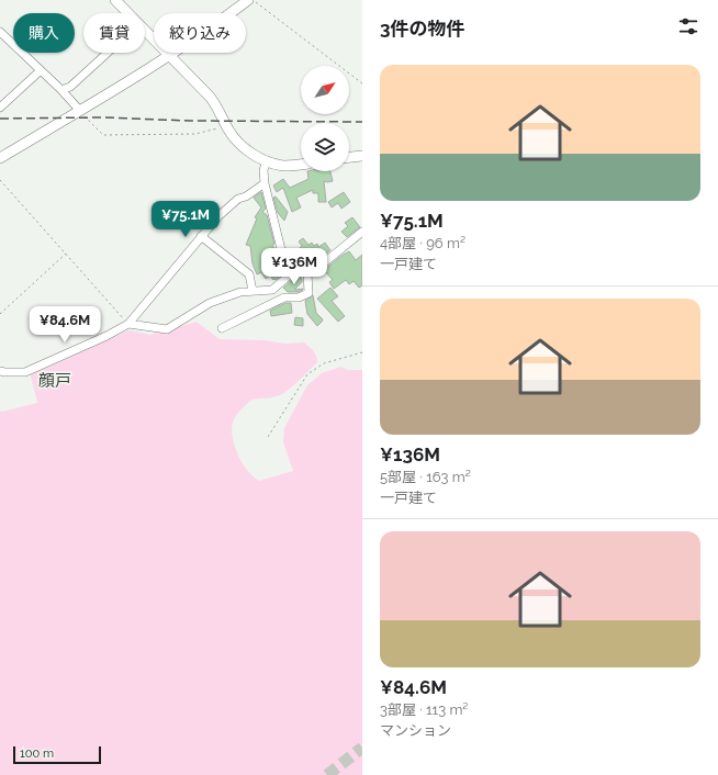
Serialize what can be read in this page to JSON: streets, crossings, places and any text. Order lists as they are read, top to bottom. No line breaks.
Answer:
{"districts":["顔戸"],"scale_bar":"100 m","north":"top right","page":{"heading":"3件の物件","chip":["購入","賃貸","絞り込み"],"list":[{"name":"¥75.1M","note":"4部屋 · 96 m² · 一戸建て"},{"name":"¥136M","note":"5部屋 · 163 m² · 一戸建て"},{"name":"¥84.6M","note":"3部屋 · 113 m² · マンション"}],"price":["¥75.1M","¥136M","¥84.6M"],"scale":"100 m"}}
